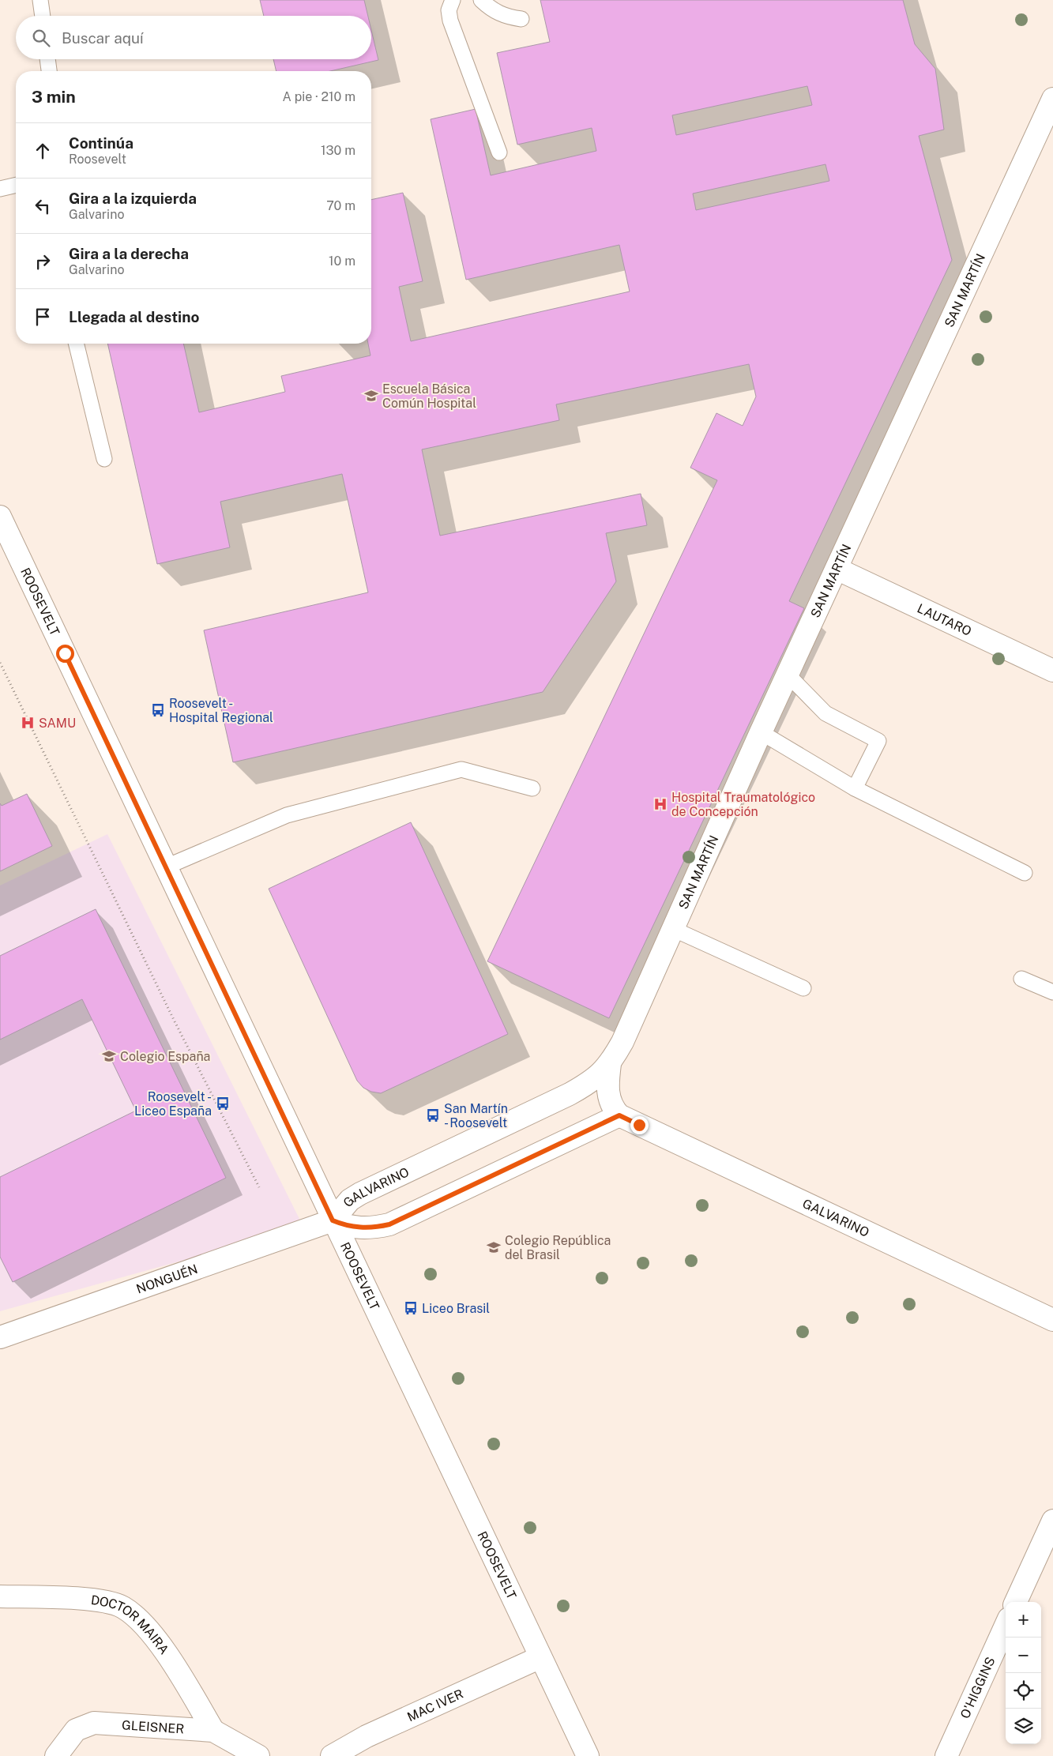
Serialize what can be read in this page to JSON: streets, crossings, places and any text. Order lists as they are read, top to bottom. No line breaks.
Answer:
{"streets":{"main road":["SAN MARTÍN","ROOSEVELT","LAUTARO","GALVARINO","NONGUÉN","DOCTOR MAIRA","O'HIGGINS","MAC IVER","GLEISNER"]},"crossings":[["SAN MARTÍN","LAUTARO"],["SAN MARTÍN","GALVARINO"],["ROOSEVELT","GALVARINO"],["ROOSEVELT","NONGUÉN"],["ROOSEVELT","MAC IVER"],["GALVARINO","NONGUÉN"],["DOCTOR MAIRA","GLEISNER"]],"places":{"school or university":["Escuela Básica Común Hospital","Colegio España","Colegio República del Brasil"],"bus stop":["Roosevelt - Hospital Regional","Roosevelt - Liceo España","San Martín - Roosevelt","Liceo Brasil"],"hospital":["SAMU","Hospital Traumatológico de Concepción"]},"page":{"search":"Buscar aquí","heading":["3 min","A pie · 210 m"],"list":[["Continúa","Roosevelt","130 m"],["Gira a la izquierda","Galvarino","70 m"],["Gira a la derecha","Galvarino","10 m"],"Llegada al destino"],"map_buttons":["+","−"]}}
